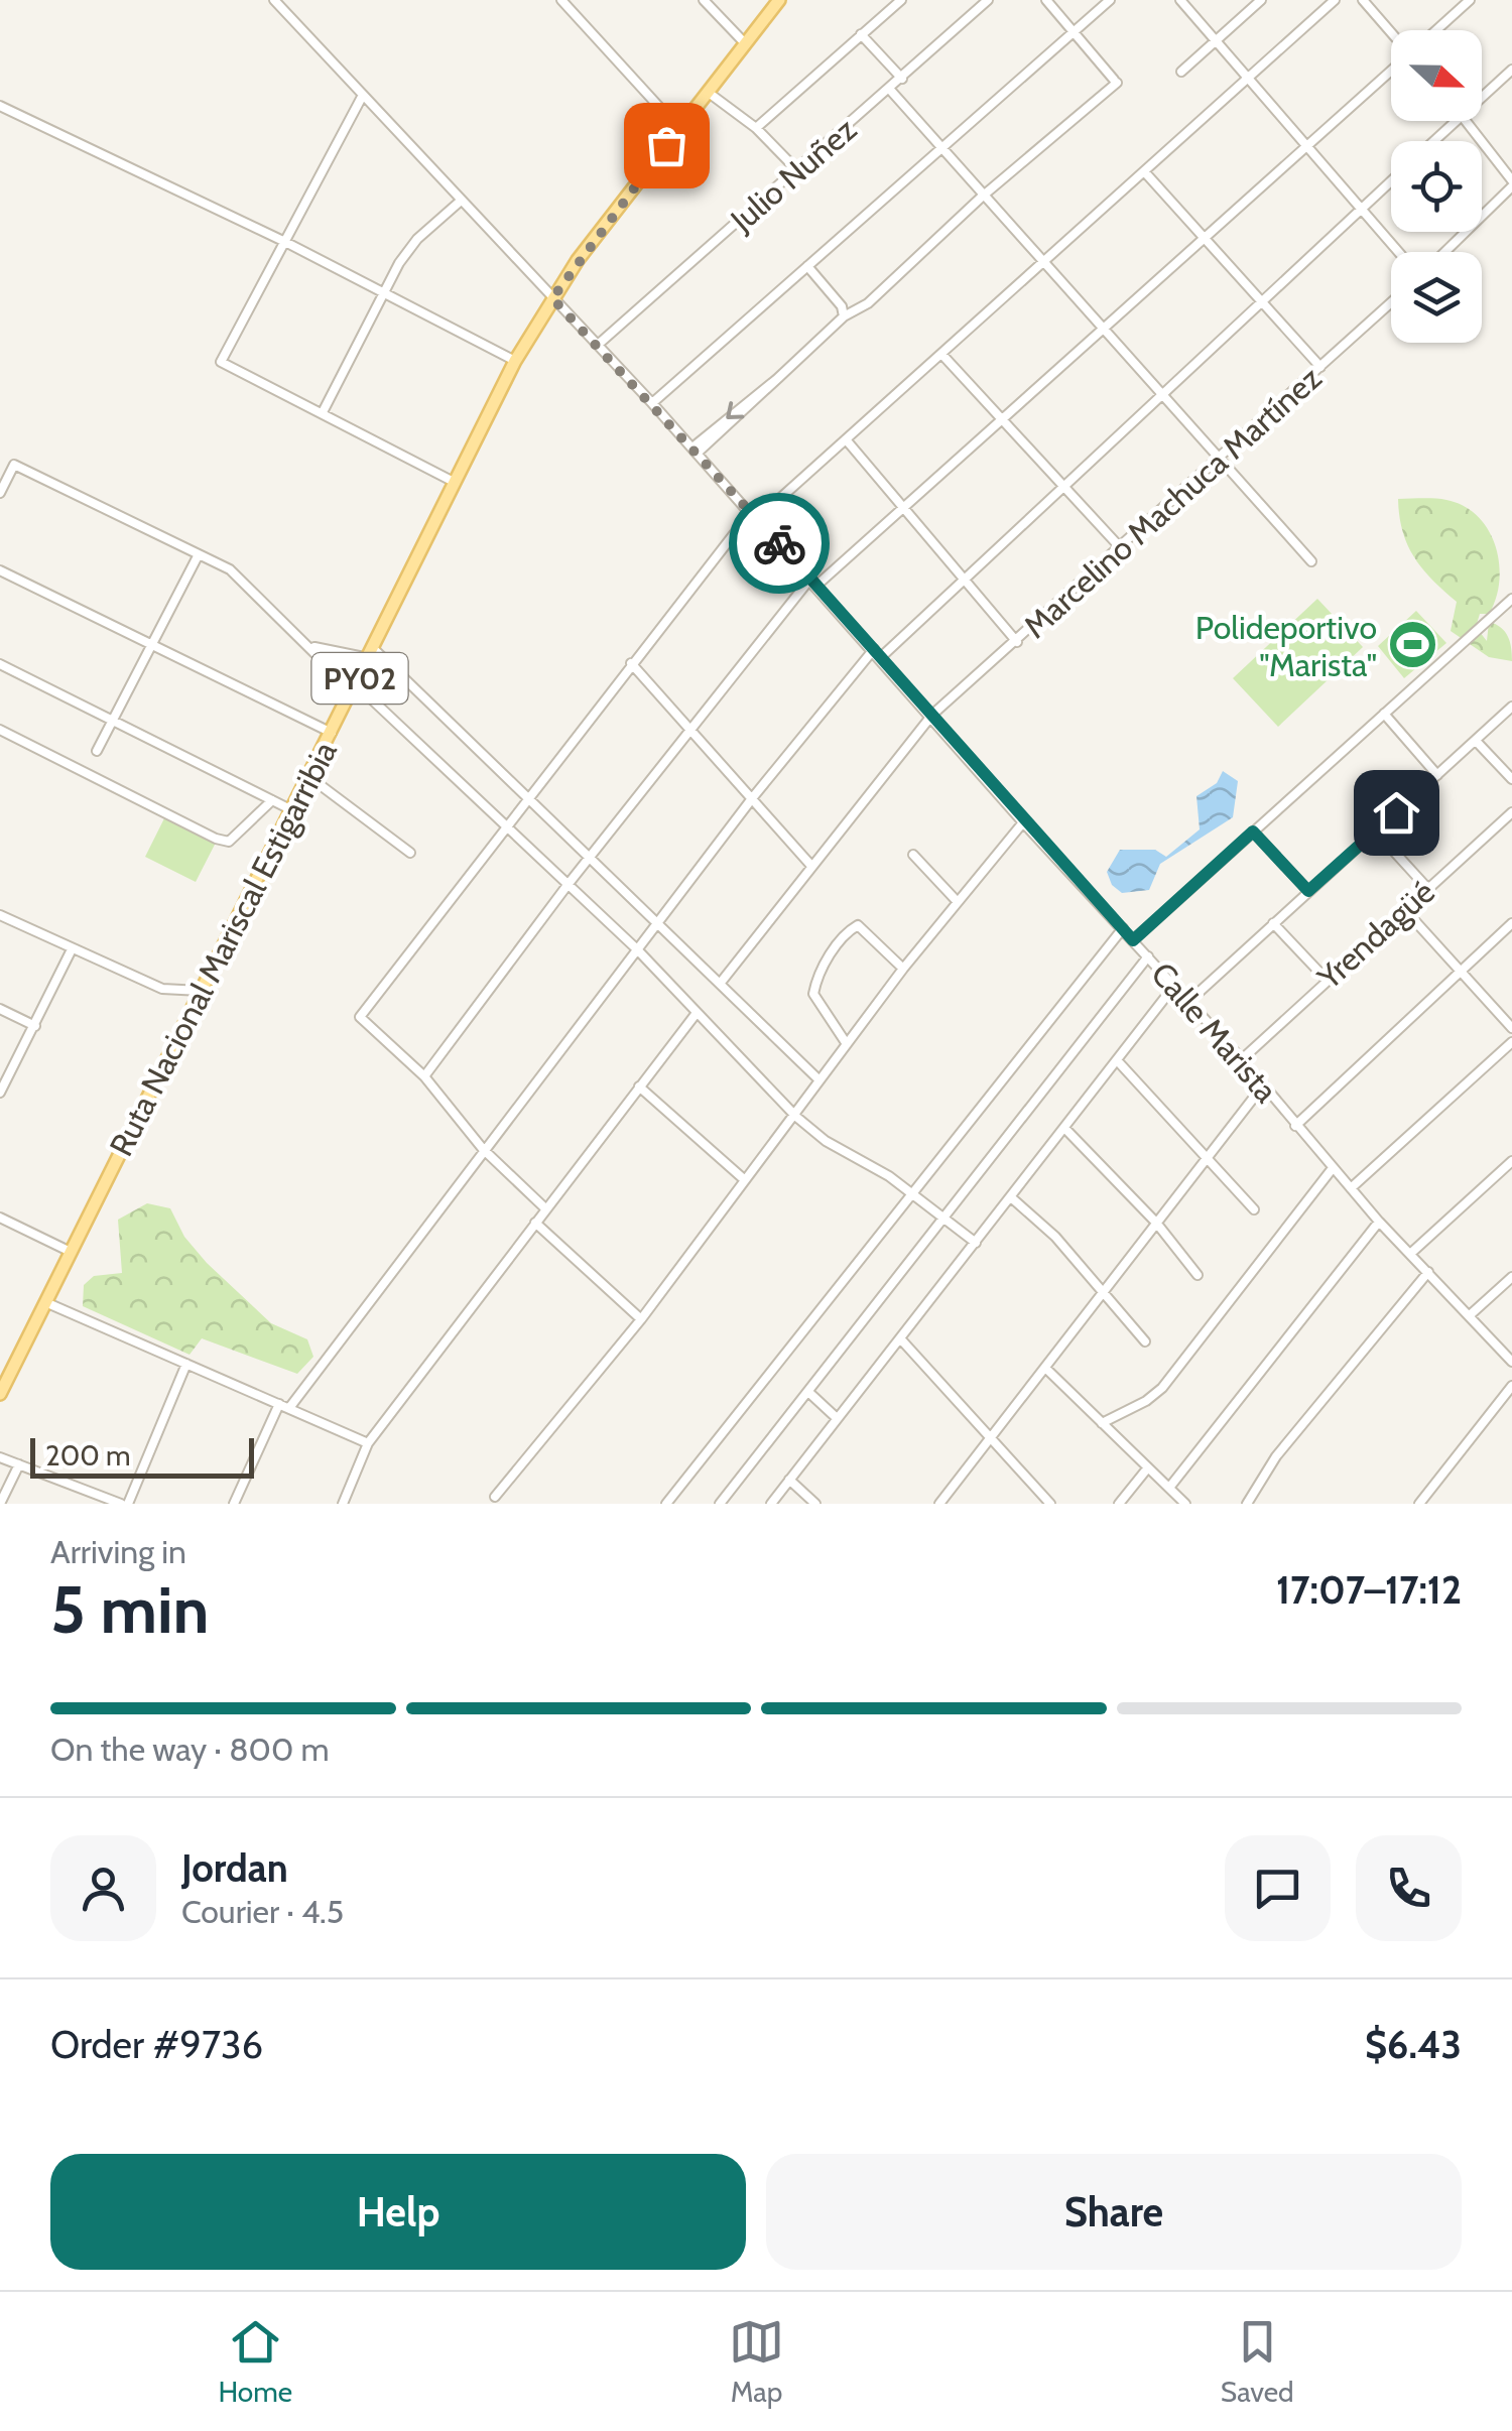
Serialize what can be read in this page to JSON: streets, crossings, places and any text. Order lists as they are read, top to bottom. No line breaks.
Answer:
{"streets":{"main road":["PY02","Ruta Nacional Mariscal Estigarribia"],"street":["Julio Nuñez","Marcelino Machuca Martínez","Yrendagüé","Calle Marista"]},"crossings":[["Julio Nuñez","Calle Marista"],["Marcelino Machuca Martínez","Calle Marista"],["Yrendagüé","Calle Marista"],["Ruta Nacional Mariscal Estigarribia","Calle Marista"]],"places":{"sports":["Polideportivo \"Marista\""]},"scale_bar":"200 m","north":"right","page":{"scale":"200 m","heading":["5 min","Arriving in","17:07–17:12"],"panel":["Jordan","Courier · 4.5","Order #9736","$6.43"],"bar":"On the way · 800 m","buttons":["Help","Share"],"tabs":["Home","Map","Saved"]}}
